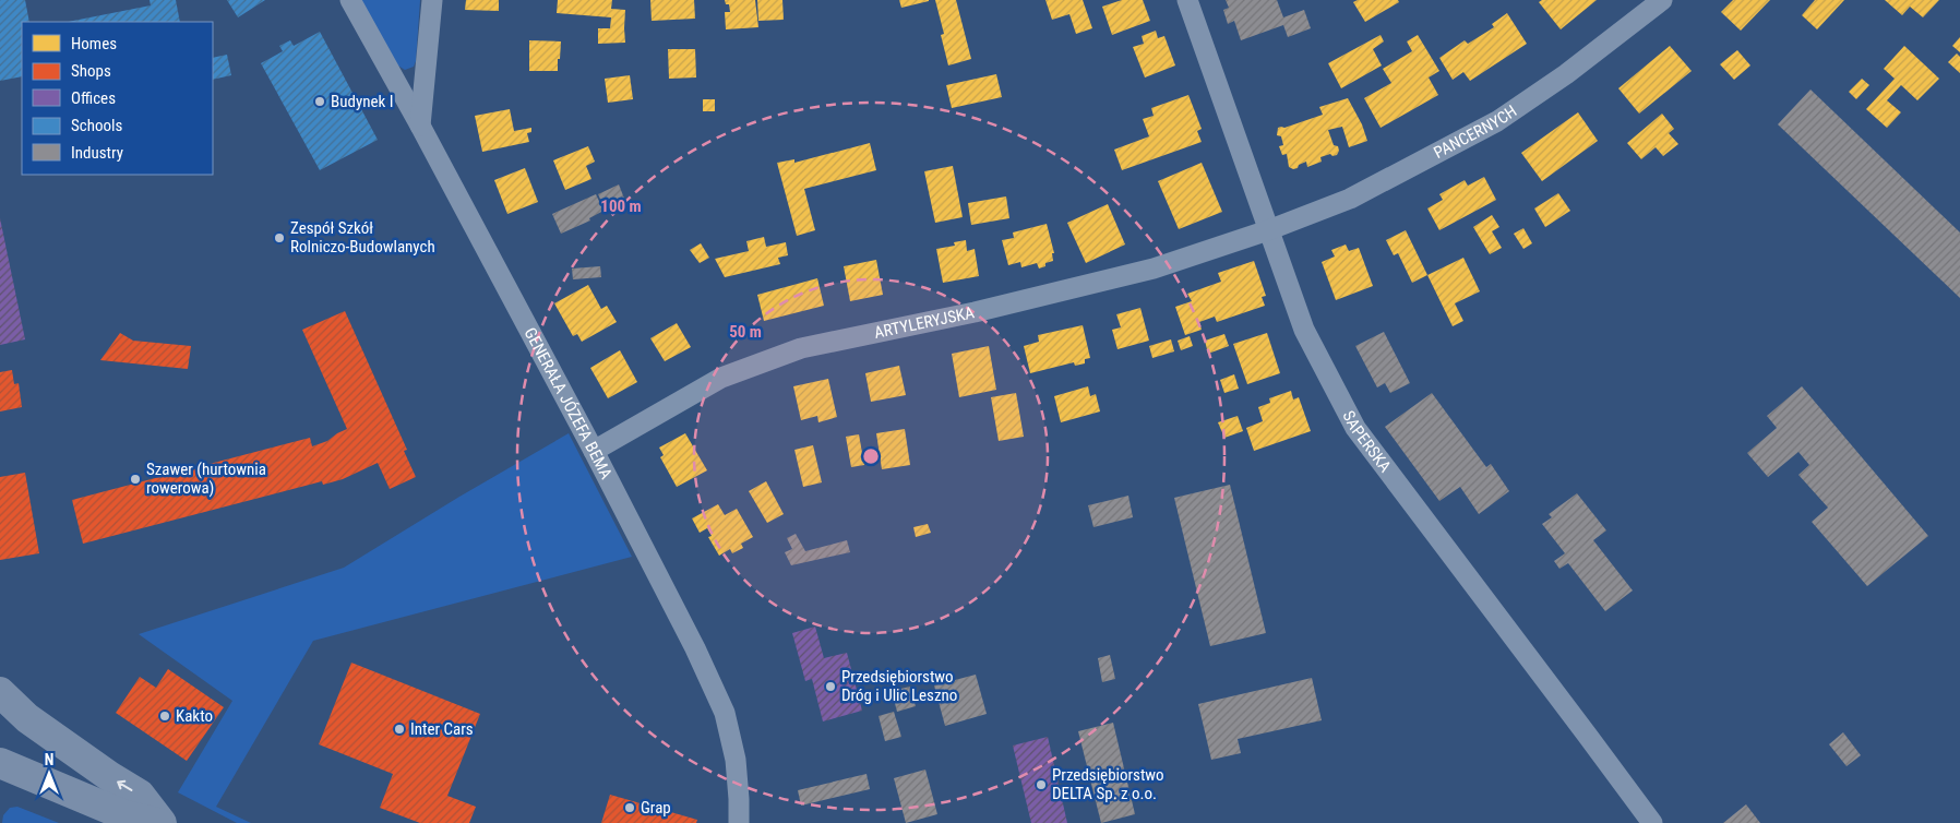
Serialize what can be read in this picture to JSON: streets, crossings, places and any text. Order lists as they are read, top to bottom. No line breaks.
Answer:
{"streets":{"street":["PANCERNYCH","ARTYLERYJSKA","GENERAŁA JÓZEFA BEMA","SAPERSKA"]},"crossings":[["PANCERNYCH","ARTYLERYJSKA"],["PANCERNYCH","SAPERSKA"],["ARTYLERYJSKA","GENERAŁA JÓZEFA BEMA"],["ARTYLERYJSKA","SAPERSKA"]],"places":["Budynek I","Zespół Szkół Rolniczo-Budowlanych","Szawer (hurtownia rowerowa)","Przedsiębiorstwo Dróg i Ulic Leszno","Kakto","Inter Cars","Przedsiębiorstwo DELTA Sp. z o.o.","Grap"],"legend":["Homes","Shops","Offices","Schools","Industry"],"north":"top","rings":["100 m","50 m"]}
